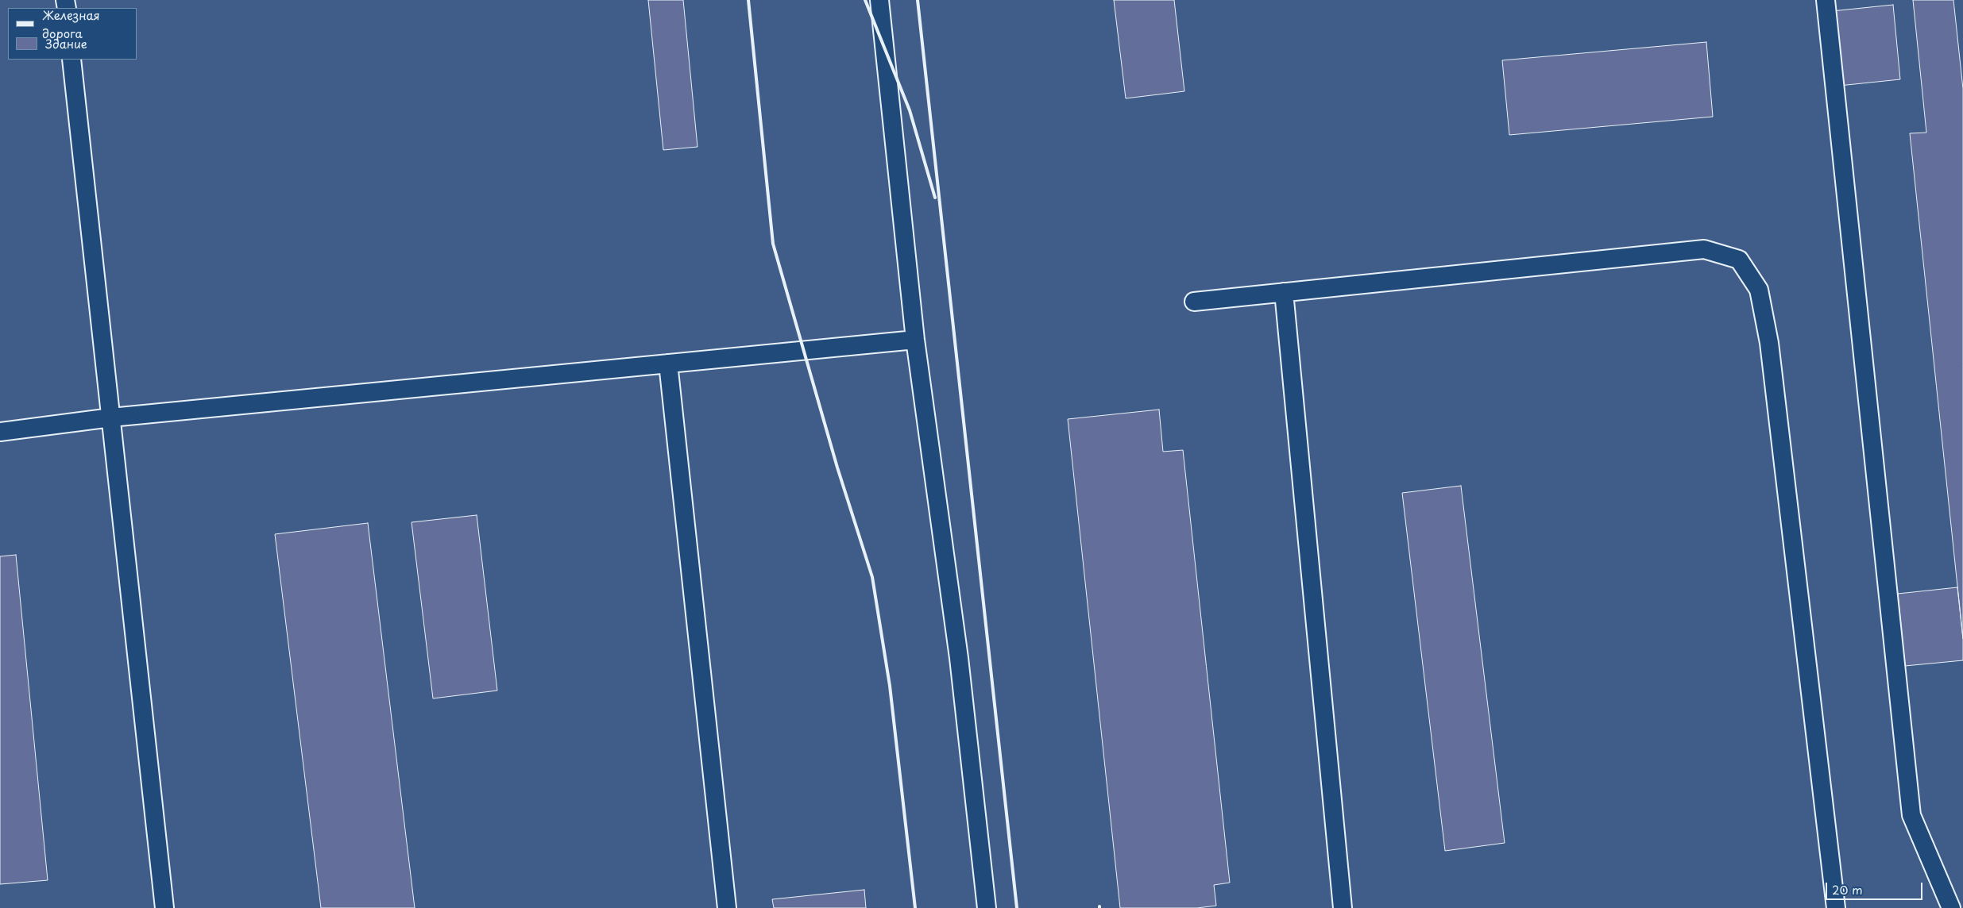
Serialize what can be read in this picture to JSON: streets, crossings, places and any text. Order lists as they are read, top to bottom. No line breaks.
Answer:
{"legend":["Железная дорога","Здание"],"scale_bar":"20 m"}
